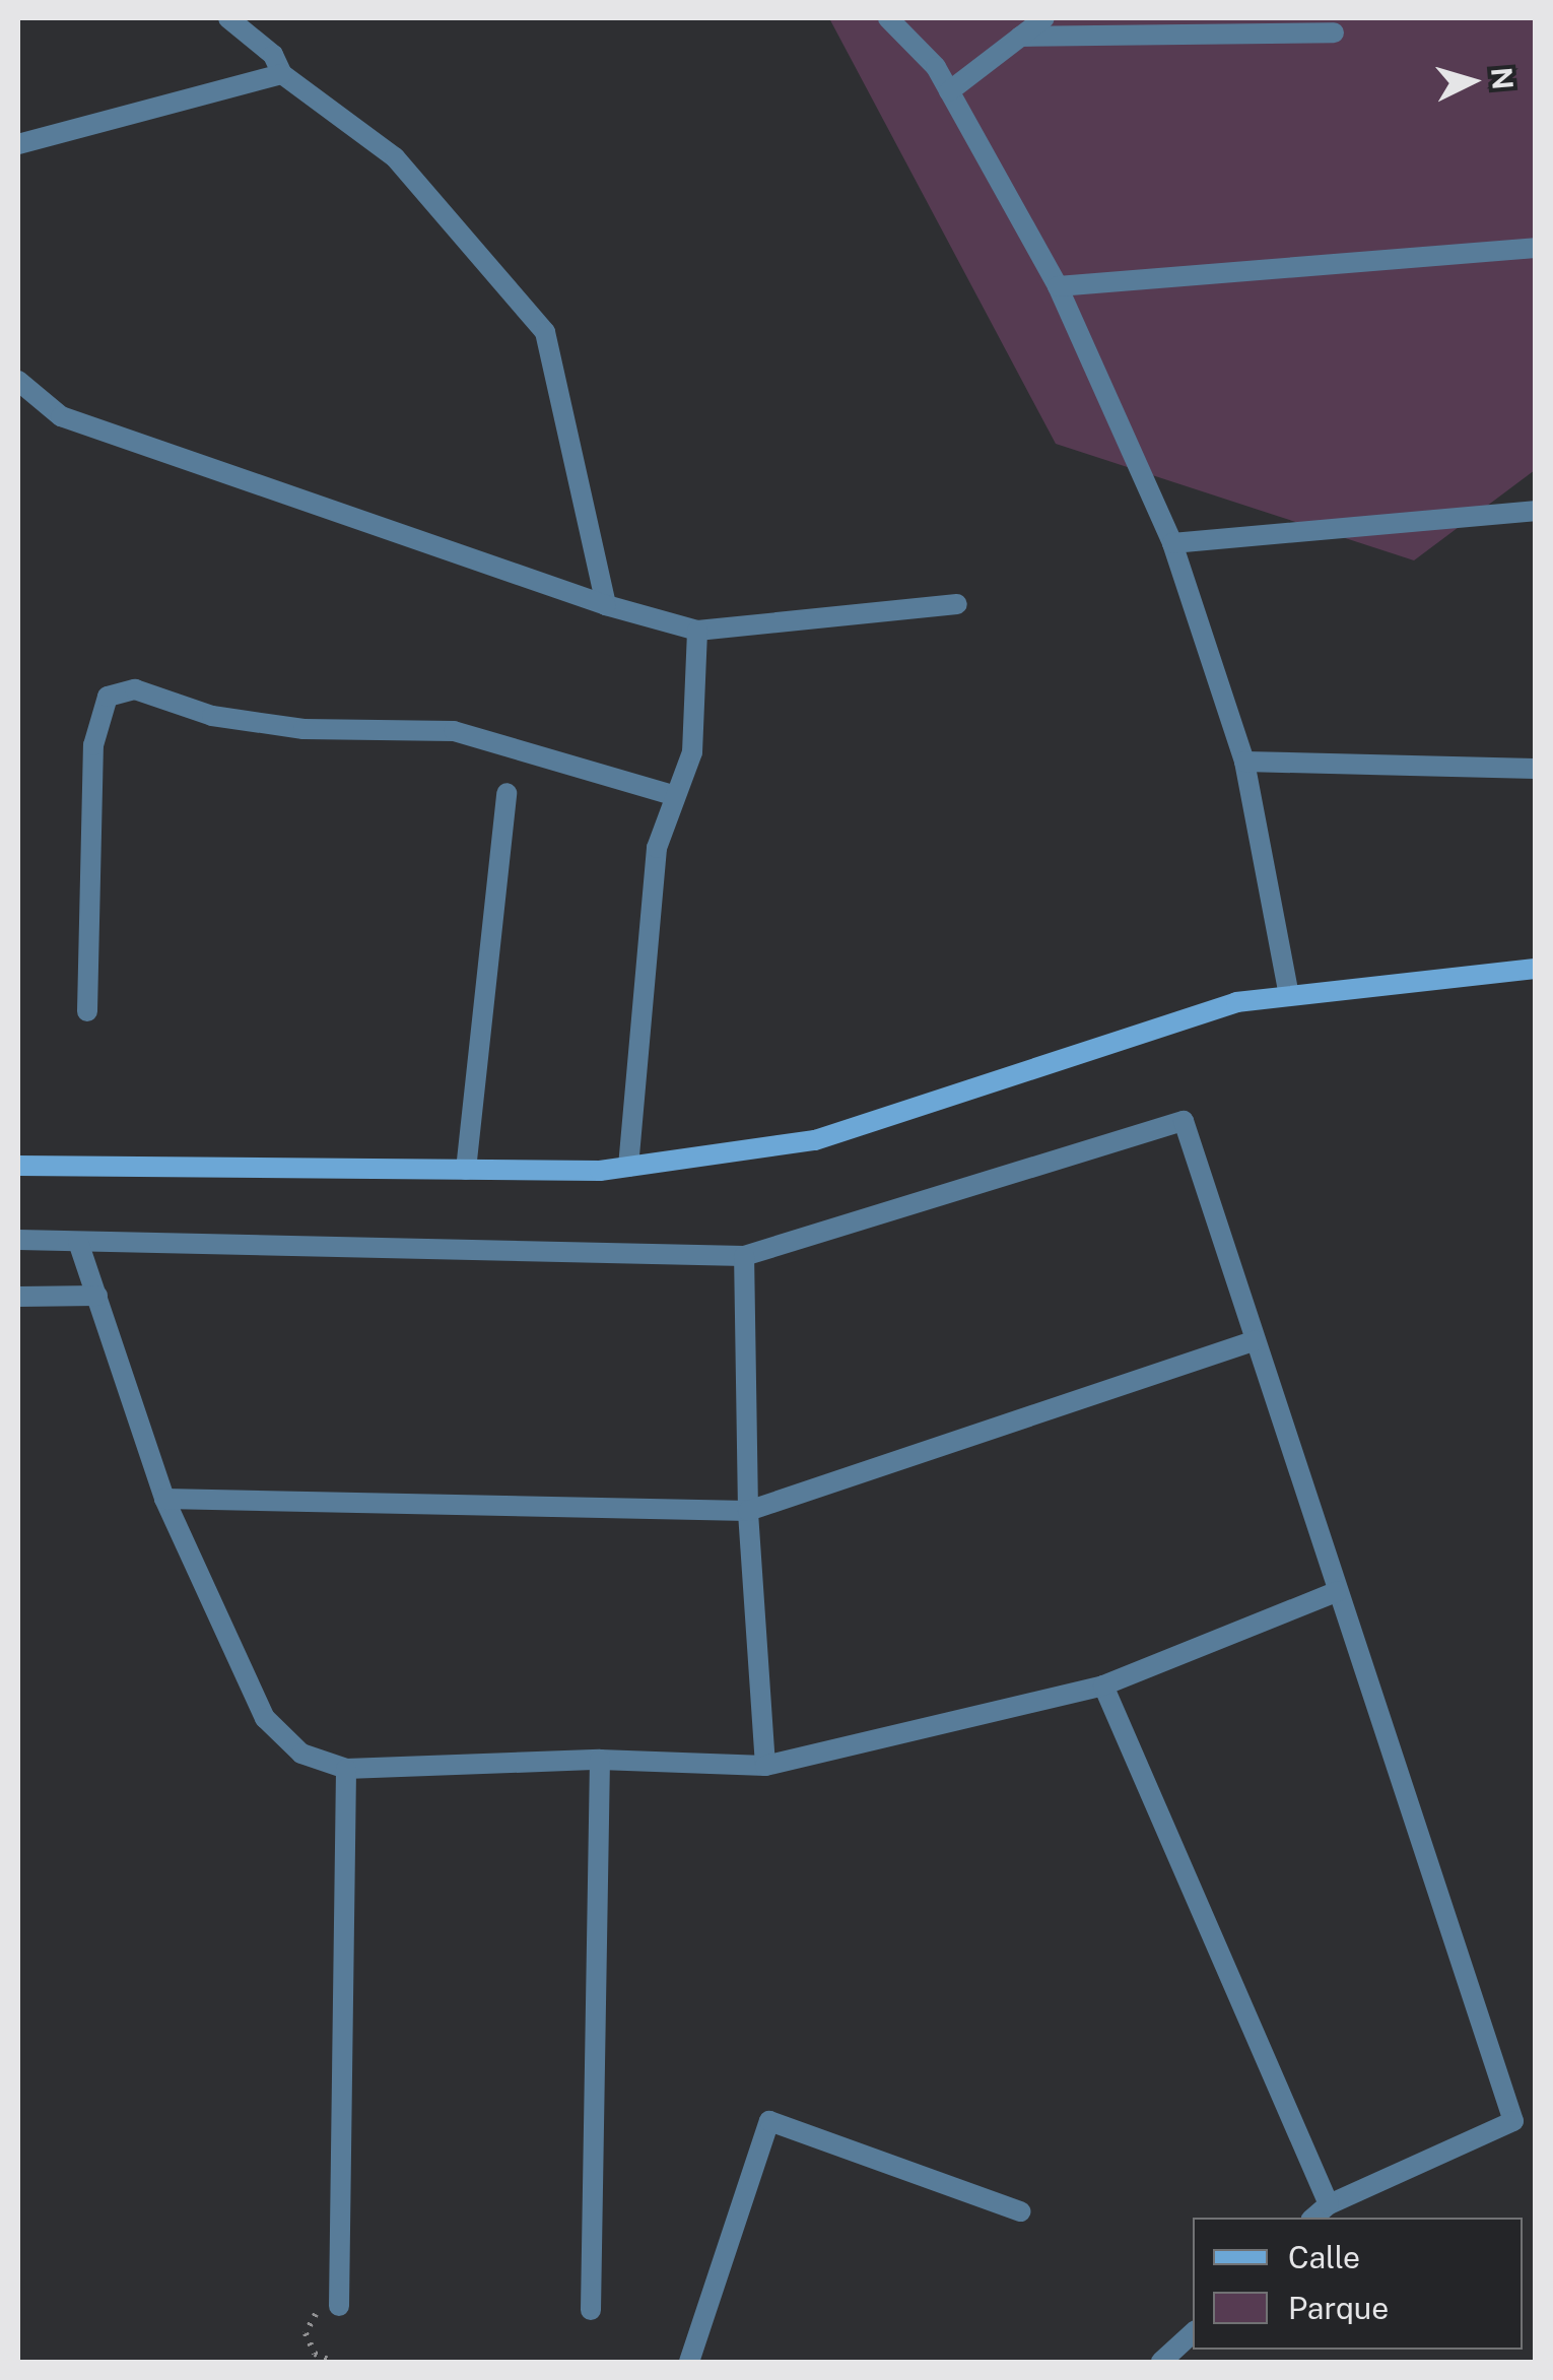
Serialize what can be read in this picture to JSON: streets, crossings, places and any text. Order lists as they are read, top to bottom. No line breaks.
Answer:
{"legend":["Calle","Parque"],"north":"right"}
